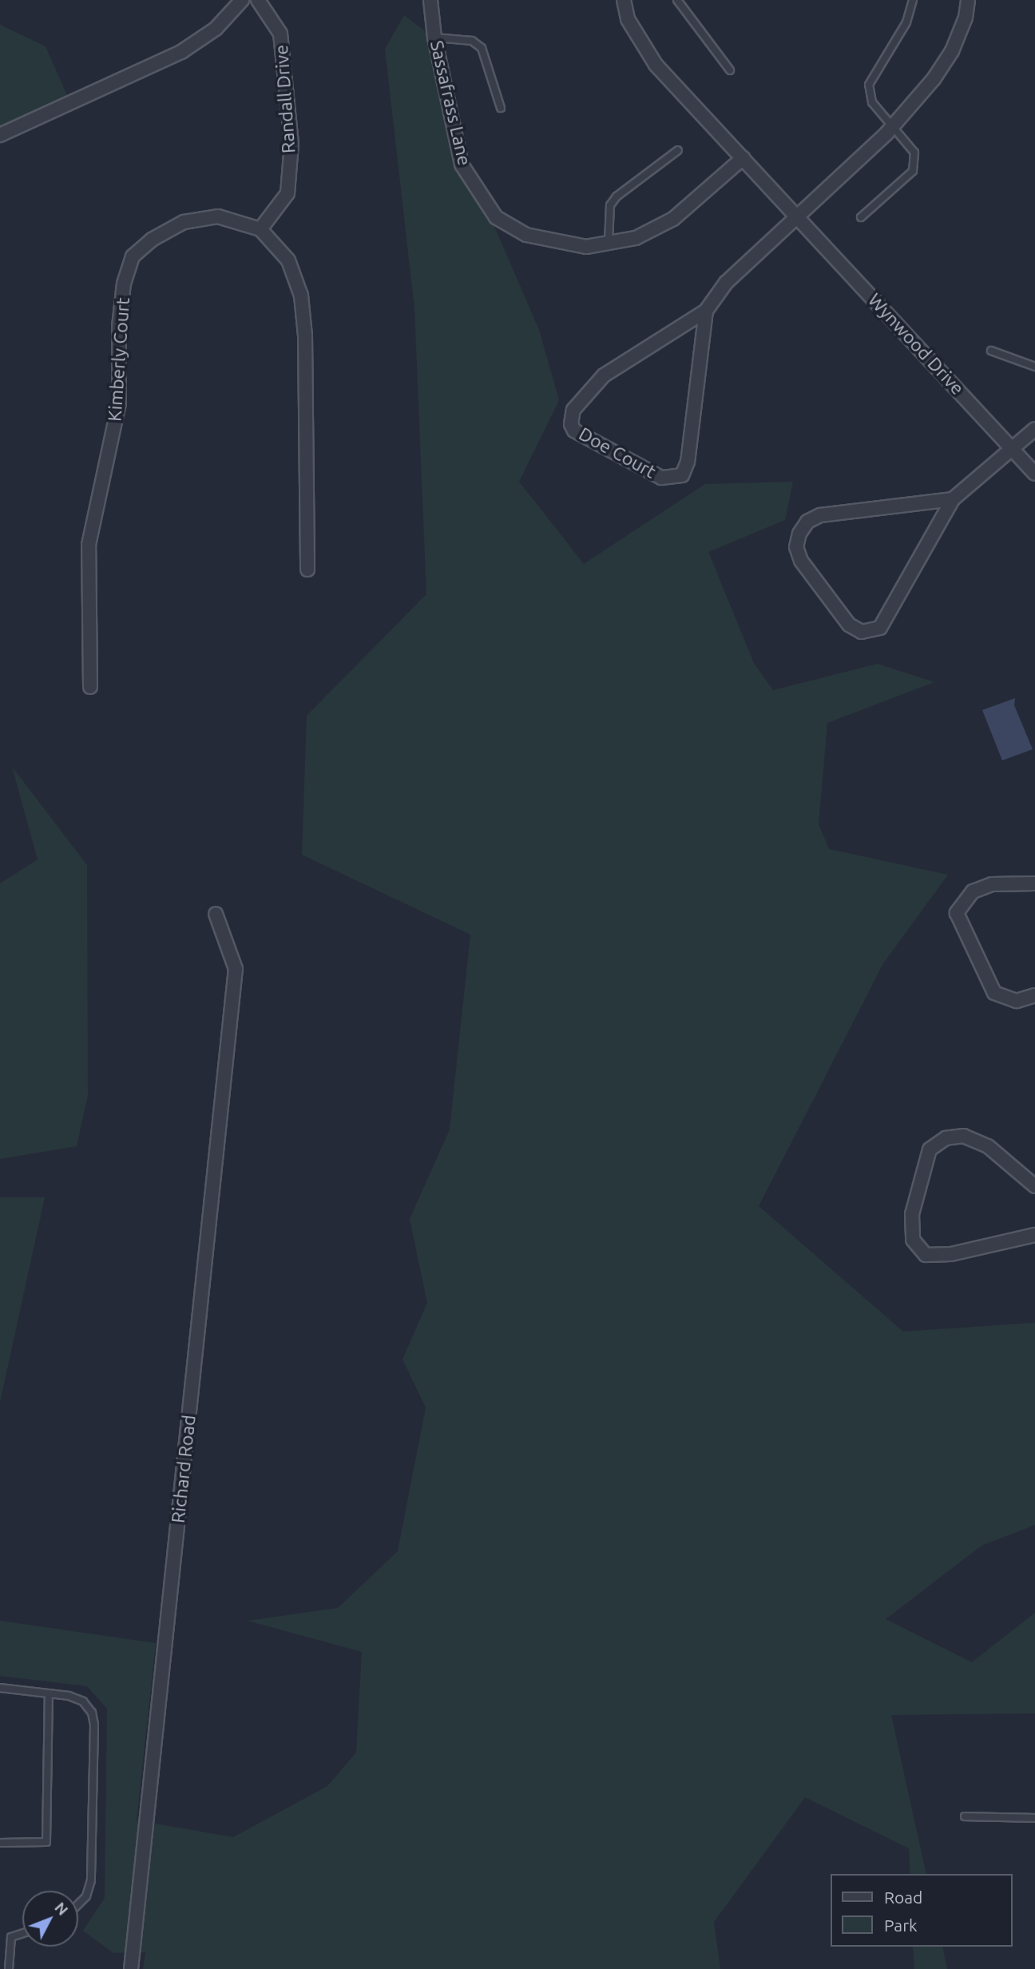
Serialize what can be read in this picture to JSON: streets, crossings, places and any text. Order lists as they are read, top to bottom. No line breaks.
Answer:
{"streets":{"street":["Randall Drive","Sassafrass Lane","Wynwood Drive","Kimberly Court","Doe Court","Richard Road"]},"crossings":[["Randall Drive","Kimberly Court"],["Sassafrass Lane","Wynwood Drive"],["Wynwood Drive","Doe Court"]],"legend":["Road","Park"],"north":"top right"}
